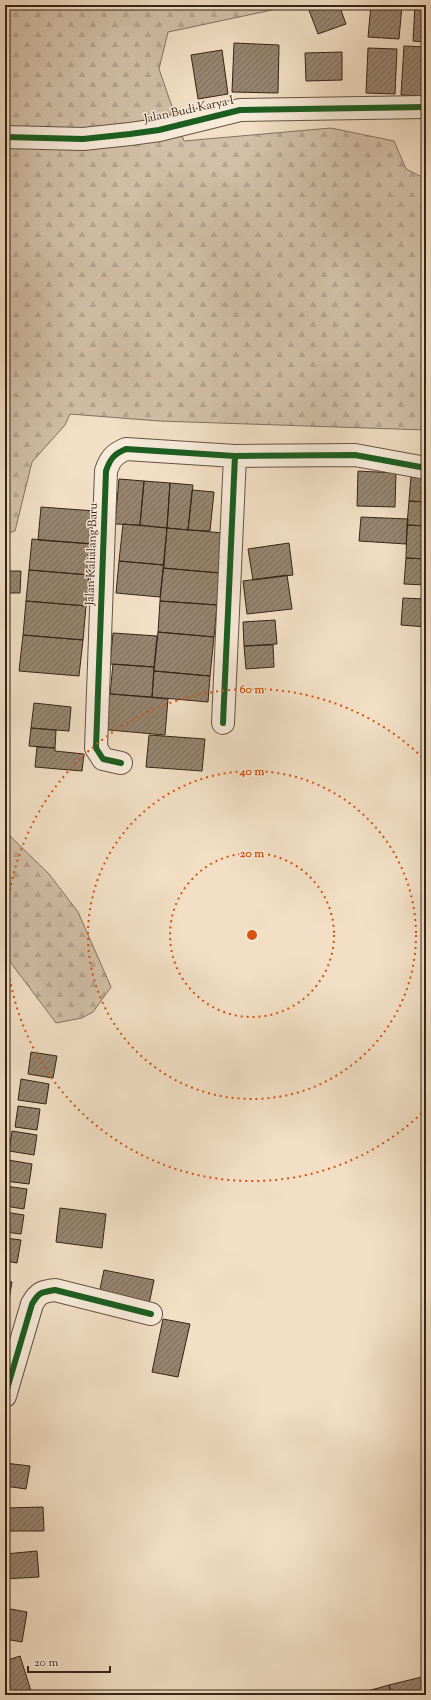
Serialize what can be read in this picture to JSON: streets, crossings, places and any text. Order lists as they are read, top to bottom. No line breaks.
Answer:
{"streets":{"street":["Jalan Budi Karya I","Jalan Kalialang Baru"]},"scale_bar":"20 m","rings":["60 m","40 m","20 m"]}
